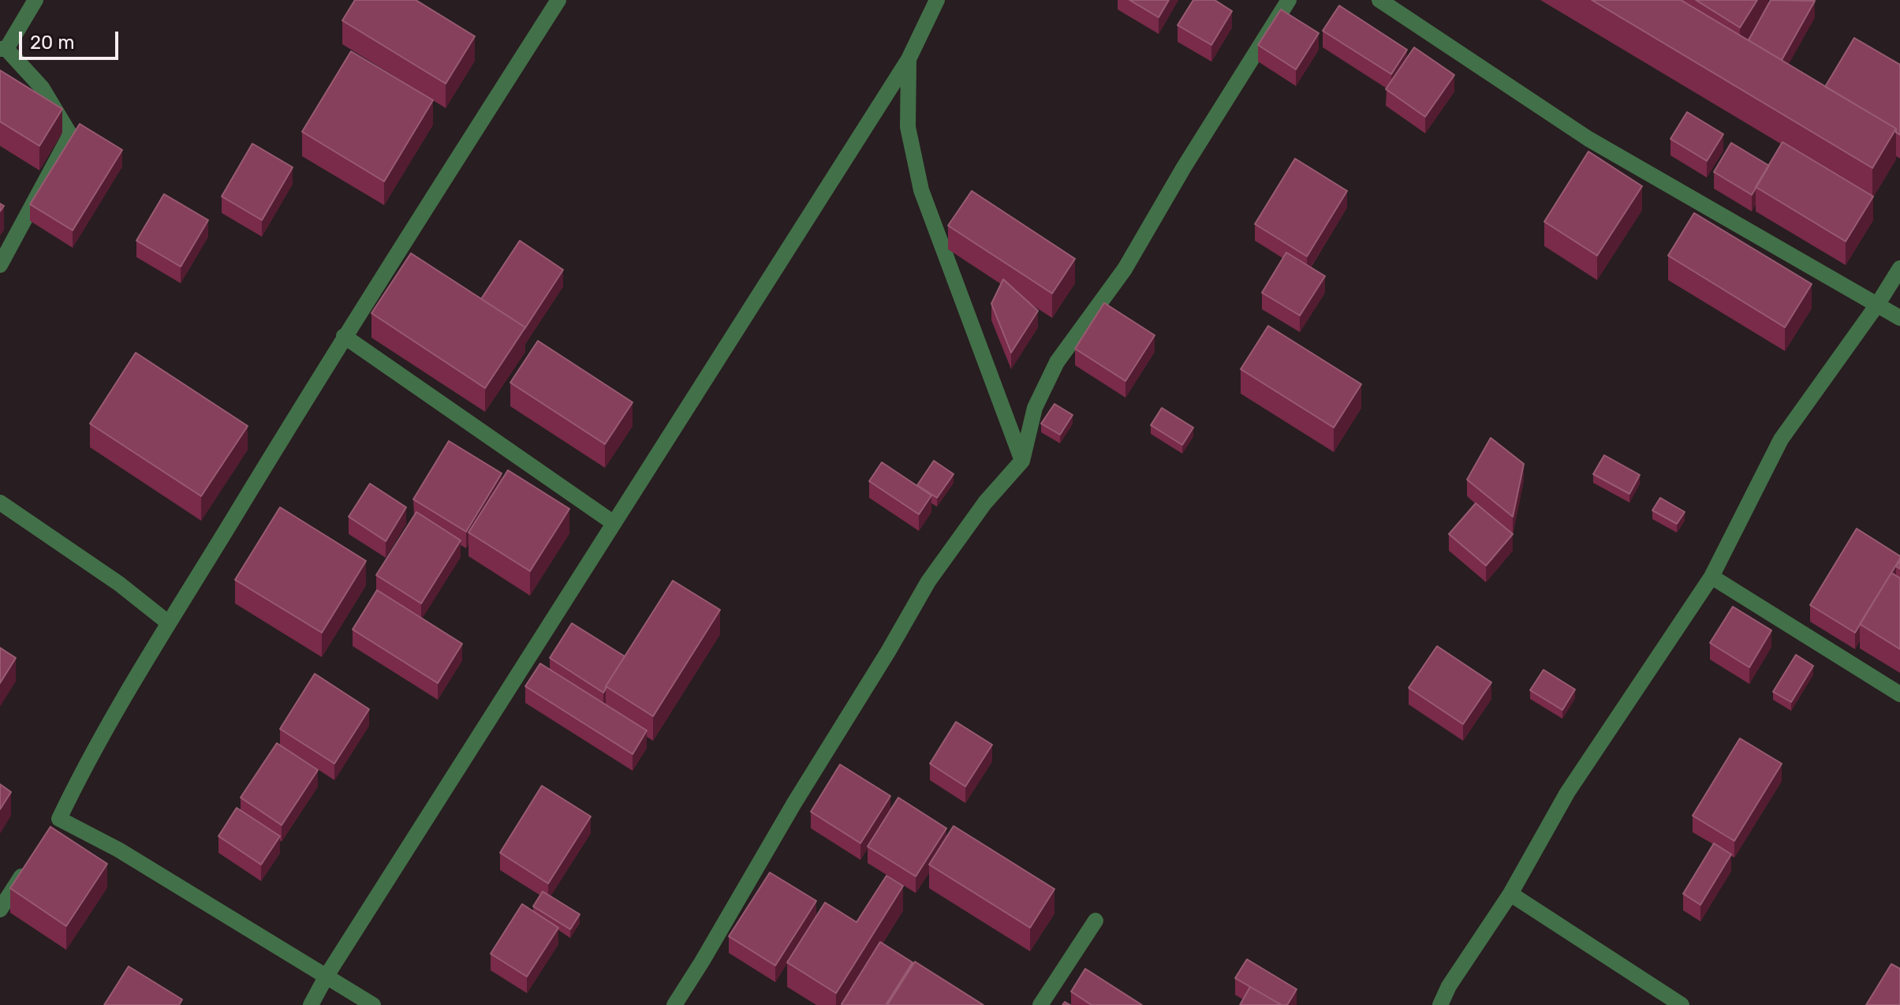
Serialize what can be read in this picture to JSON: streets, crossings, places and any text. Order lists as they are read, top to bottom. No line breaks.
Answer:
{"scale_bar":"20 m"}
